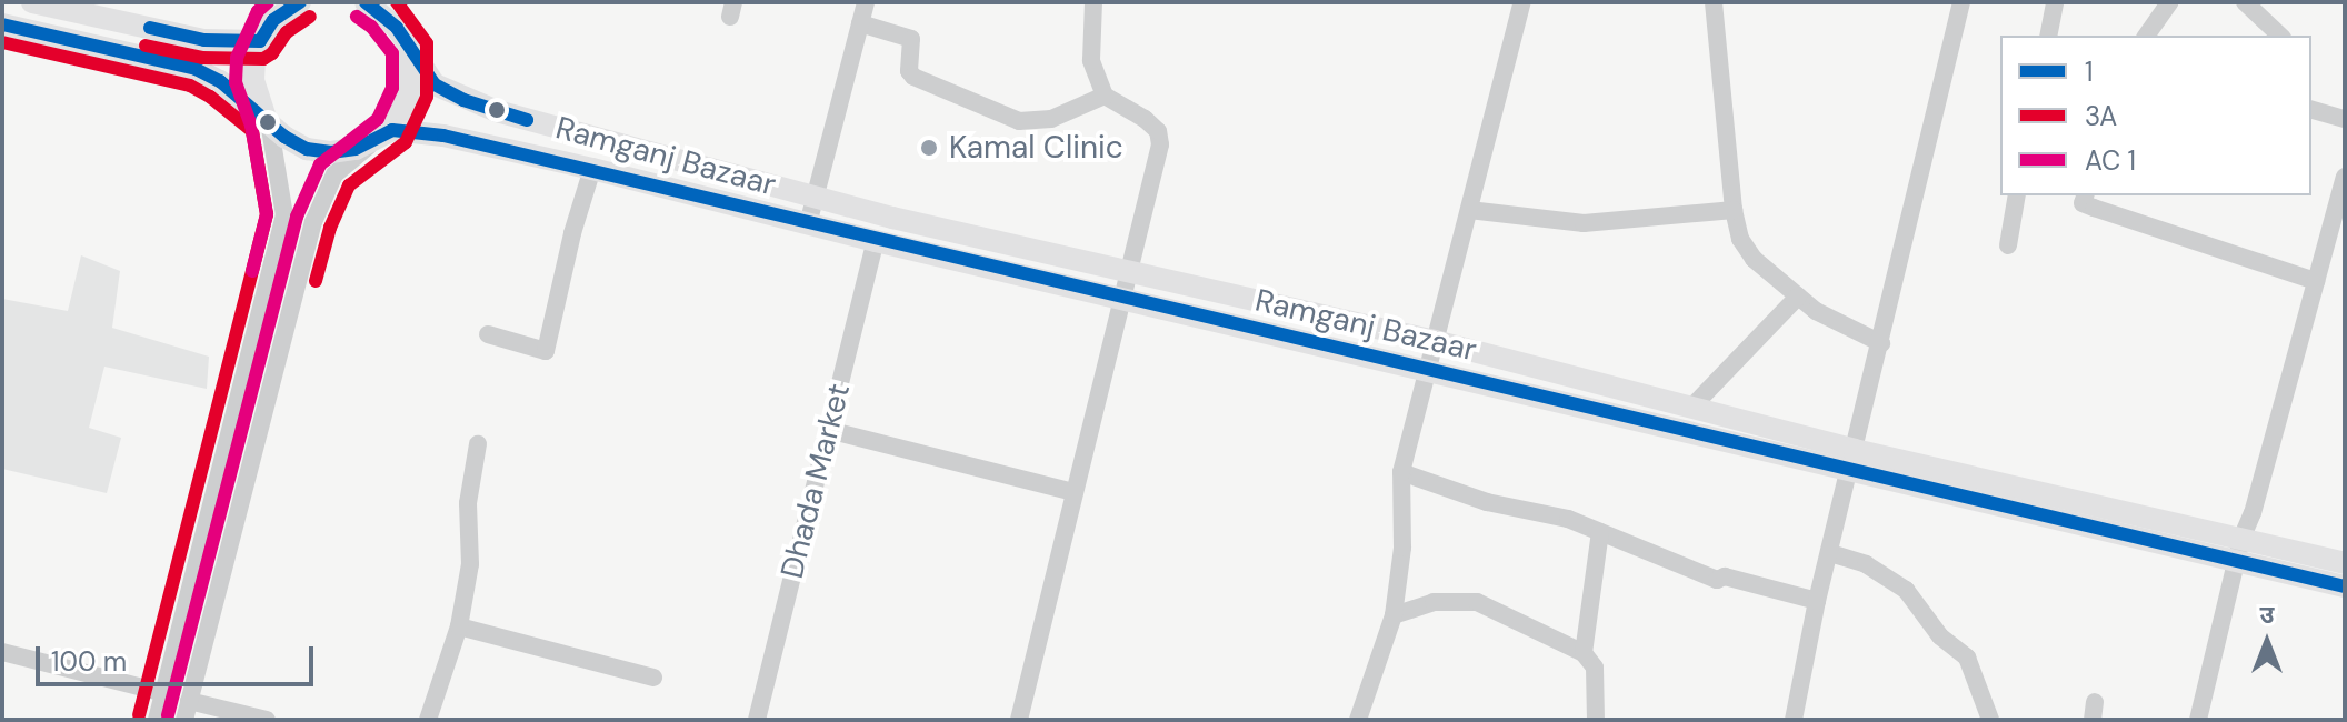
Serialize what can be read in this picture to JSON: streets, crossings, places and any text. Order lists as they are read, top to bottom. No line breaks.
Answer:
{"streets":{"main road":["Ramganj Bazaar"],"street":["Dhada Market"]},"crossings":[["Ramganj Bazaar","Dhada Market"]],"places":["Kamal Clinic"],"lines":["transit line 1","transit line 3A"],"legend":["1","3A","AC 1"],"scale_bar":"100 m","north":"top"}
